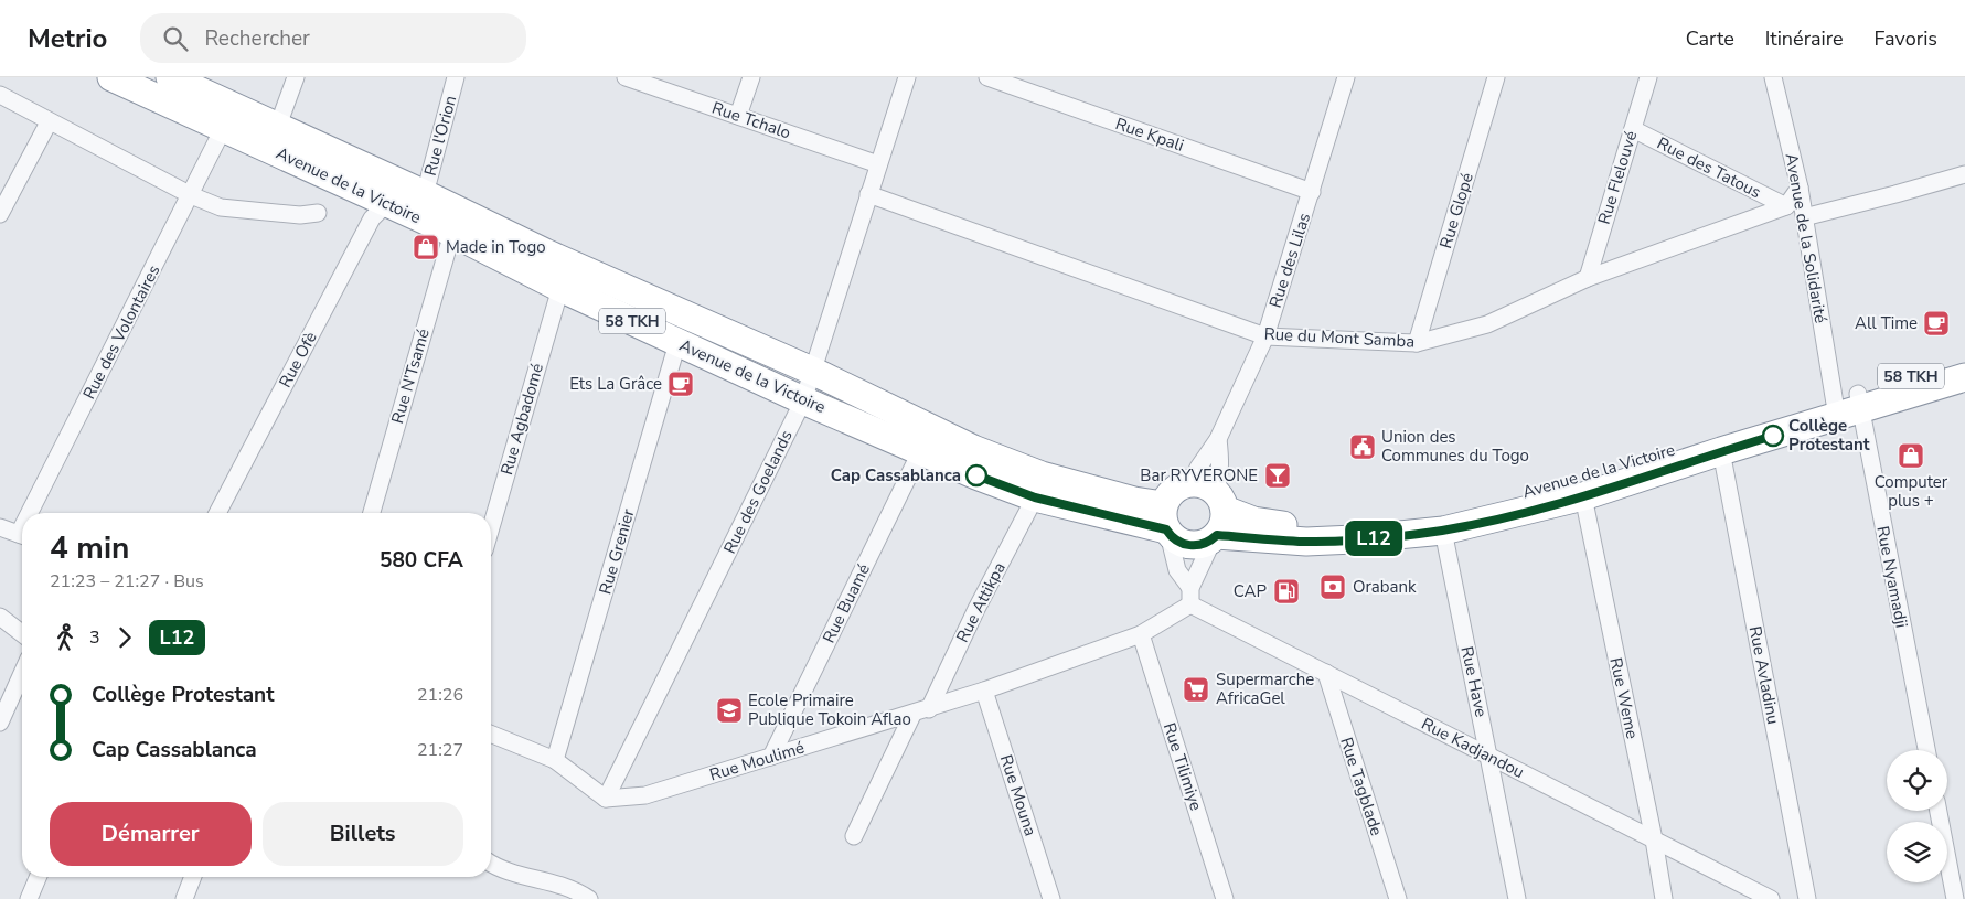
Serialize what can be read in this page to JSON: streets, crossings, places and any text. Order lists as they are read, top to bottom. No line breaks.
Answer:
{"streets":{"highway":["Avenue de la Victoire","58 TKH"],"street":["Rue Tchalo","Rue Kpali","Rue l'Orion","Rue des Tatous","Rue Flelouvé","Rue Glopé","Avenue de la Solidarité","Rue des Lilas","Rue des Volontaires","Rue du Mont Samba","Rue Ofè","Rue N'Tsamé","Rue Agbadomé","Rue des Goelands","Rue Grenier","Rue Nyamadji","Rue Attikpa","Rue Buamé","Rue Avladinu","Rue Have","Rue Weme","Rue Kadjandou","Rue Moulimé","Rue Tilimiye","Rue Tagblade","Rue Mouna"]},"crossings":[["Rue Tchalo","Rue des Goelands"],["Rue Kpali","Rue des Lilas"],["Rue l'Orion","Avenue de la Victoire"],["Rue des Tatous","Rue Flelouvé"],["Rue des Tatous","Rue du Mont Samba"],["Rue Flelouvé","Rue du Mont Samba"],["Avenue de la Victoire","Avenue de la Solidarité"],["Avenue de la Victoire","Rue des Lilas"],["Avenue de la Victoire","Rue des Volontaires"],["Avenue de la Victoire","Rue Ofè"],["Avenue de la Victoire","Rue N'Tsamé"],["Avenue de la Victoire","Rue Agbadomé"],["Avenue de la Victoire","Rue des Goelands"],["Avenue de la Victoire","Rue Grenier"],["Avenue de la Victoire","Rue Nyamadji"],["Avenue de la Victoire","Rue Attikpa"],["Avenue de la Victoire","Rue Buamé"],["Avenue de la Victoire","Rue Avladinu"],["Avenue de la Victoire","Rue Have"],["Avenue de la Victoire","Rue Weme"],["Rue Glopé","Rue du Mont Samba"],["Avenue de la Solidarité","Rue Nyamadji"],["Rue des Lilas","Rue du Mont Samba"],["Rue du Mont Samba","Rue des Goelands"],["Rue des Goelands","Rue Moulimé"],["Rue Attikpa","Rue Moulimé"],["Rue Buamé","Rue Moulimé"],["Rue Have","Rue Kadjandou"],["Rue Weme","Rue Kadjandou"],["Rue Kadjandou","Rue Moulimé"],["Rue Kadjandou","Rue Tagblade"],["Rue Moulimé","Rue Tilimiye"],["Rue Moulimé","Rue Mouna"]],"places":{"shop":["Made in Togo","Computer plus +"],"cafe":["All Time","Ets La Grâce"],"other":["Collège Protestant","Cap Cassablanca"],"public building":["Union des Communes du Togo"],"bar":["Bar RYVERONE"],"bank":["Orabank"],"fuel station":["CAP"],"supermarket":["Supermarche AfricaGel"],"school or university":["Ecole Primaire Publique Tokoin Aflao"]},"lines":["bus line L12"],"page":{"header":"Metrio","search":"Rechercher","nav":["Carte","Itinéraire","Favoris"],"on_map":"L12","heading":["4 min","21:23 – 21:27 · Bus","580 CFA"],"legs":["3","L12"],"list":[{"name":"Collège Protestant","value":"21:26"},{"name":"Cap Cassablanca","value":"21:27"}],"buttons":["Démarrer","Billets"]}}
